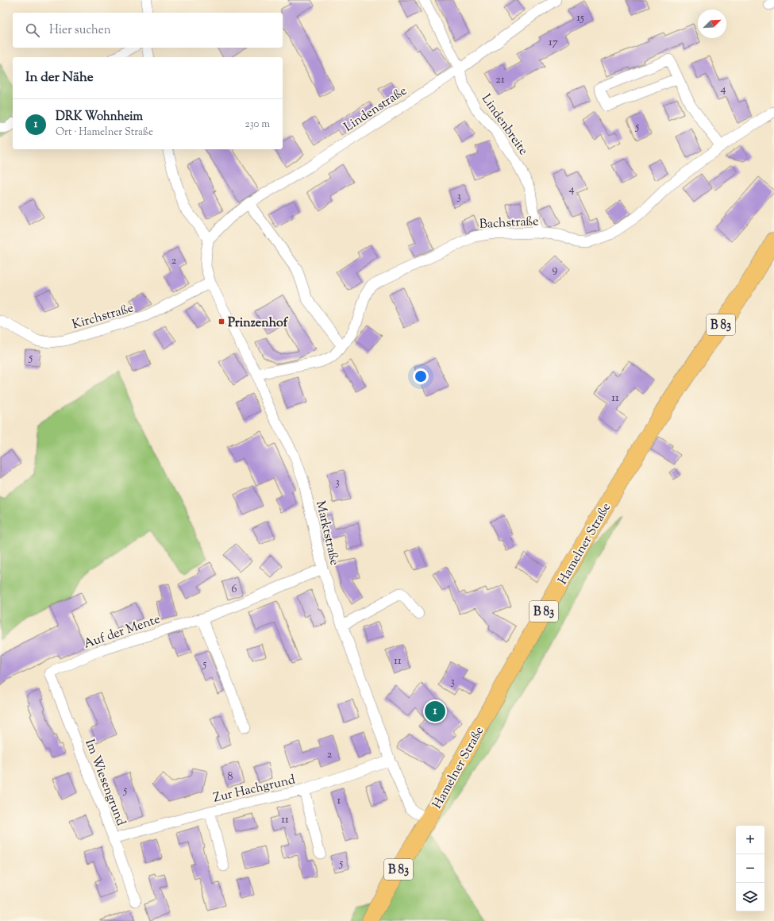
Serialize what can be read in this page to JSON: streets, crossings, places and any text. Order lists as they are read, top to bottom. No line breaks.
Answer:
{"streets":{"main road":["B 83","Hamelner Straße"],"street":["Lindenstraße","Lindenbreite","Bachstraße","Kirchstraße","Marktstraße","Auf der Mente","Im Wiesengrund","Zur Hachgrund"]},"crossings":[["Lindenstraße","Lindenbreite"],["Lindenstraße","Marktstraße"],["Lindenbreite","Bachstraße"],["Bachstraße","Marktstraße"],["Kirchstraße","Marktstraße"],["Marktstraße","Hamelner Straße"],["Marktstraße","Auf der Mente"],["Marktstraße","Zur Hachgrund"],["Auf der Mente","Im Wiesengrund"],["Im Wiesengrund","Zur Hachgrund"]],"places":{"transit":["Prinzenhof"]},"house_numbers":["15","17","21","4","5","4","3","2","9","5","11","3","6","11","5","3","2","8","5","1","11","5"],"north":"top right","page":{"search":"Hier suchen","heading":"In der Nähe","list":[{"mark":"1","name":"DRK Wohnheim","note":"Ort · Hamelner Straße","value":"230 m"}],"pins":"1","map_buttons":["+","−"]}}
